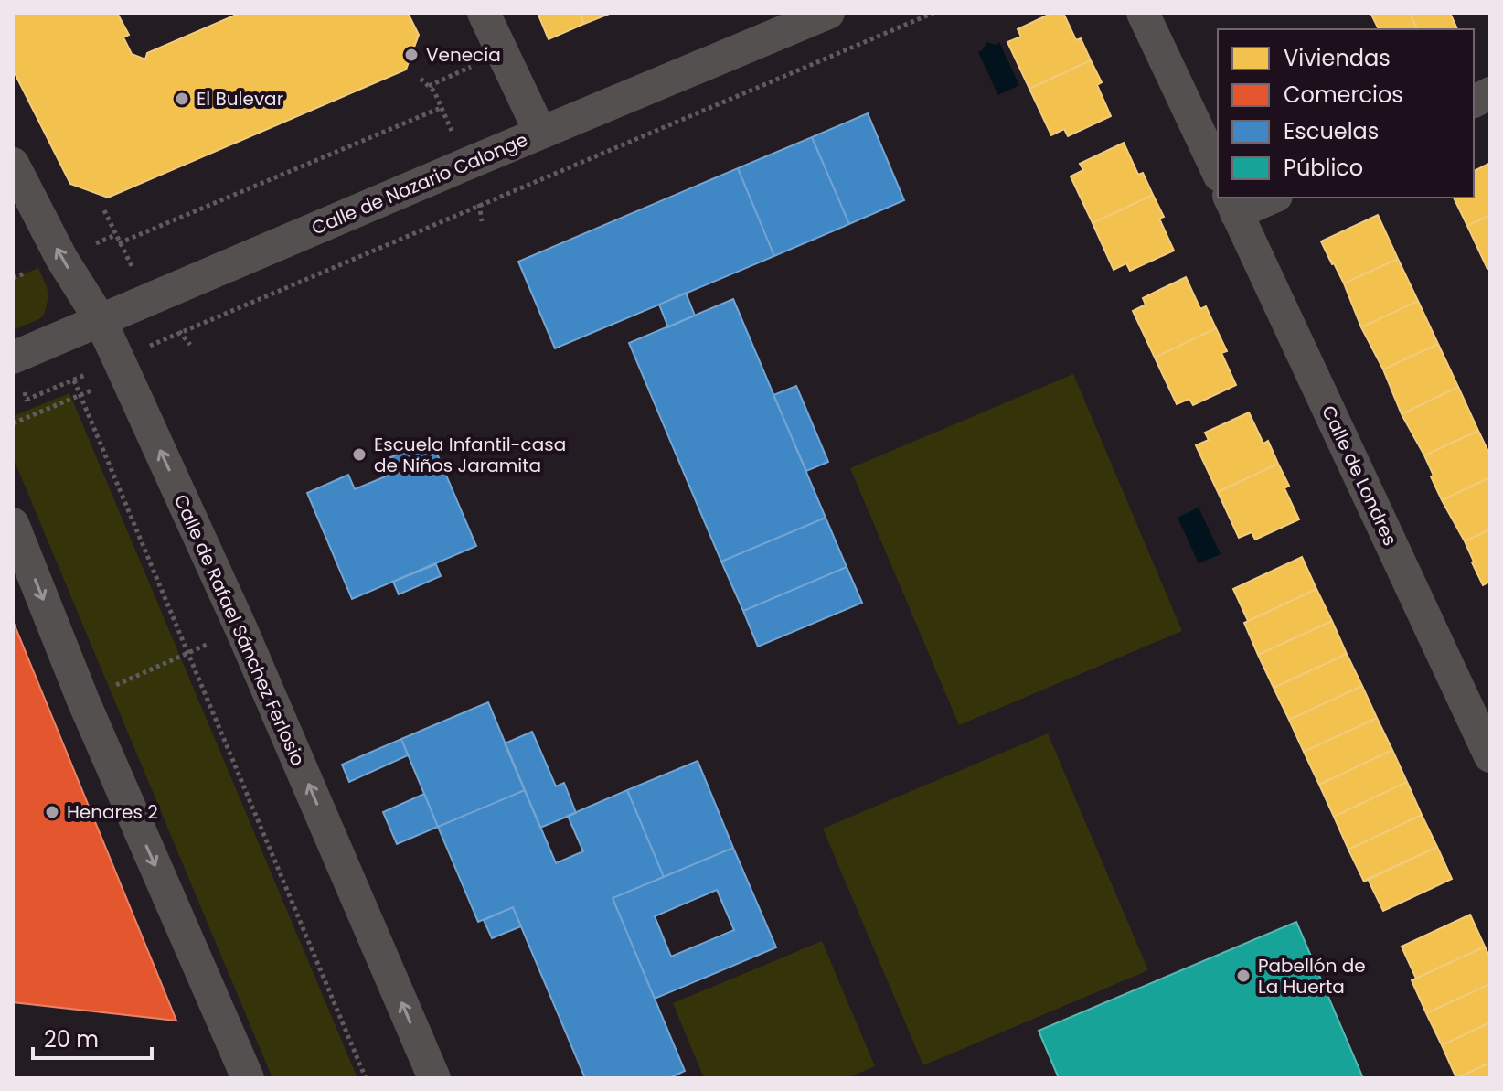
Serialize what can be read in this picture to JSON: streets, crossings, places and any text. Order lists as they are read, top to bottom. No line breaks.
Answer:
{"streets":{"street":["Calle de Nazario Calonge","Calle de Londres","Calle de Rafael Sánchez Ferlosio"]},"crossings":[["Calle de Nazario Calonge","Calle de Rafael Sánchez Ferlosio"]],"places":["Venecia","El Bulevar","Escuela Infantil-casa de Niños Jaramita","Henares 2","Pabellón de La Huerta"],"legend":["Viviendas","Comercios","Escuelas","Público"],"scale_bar":"20 m"}
